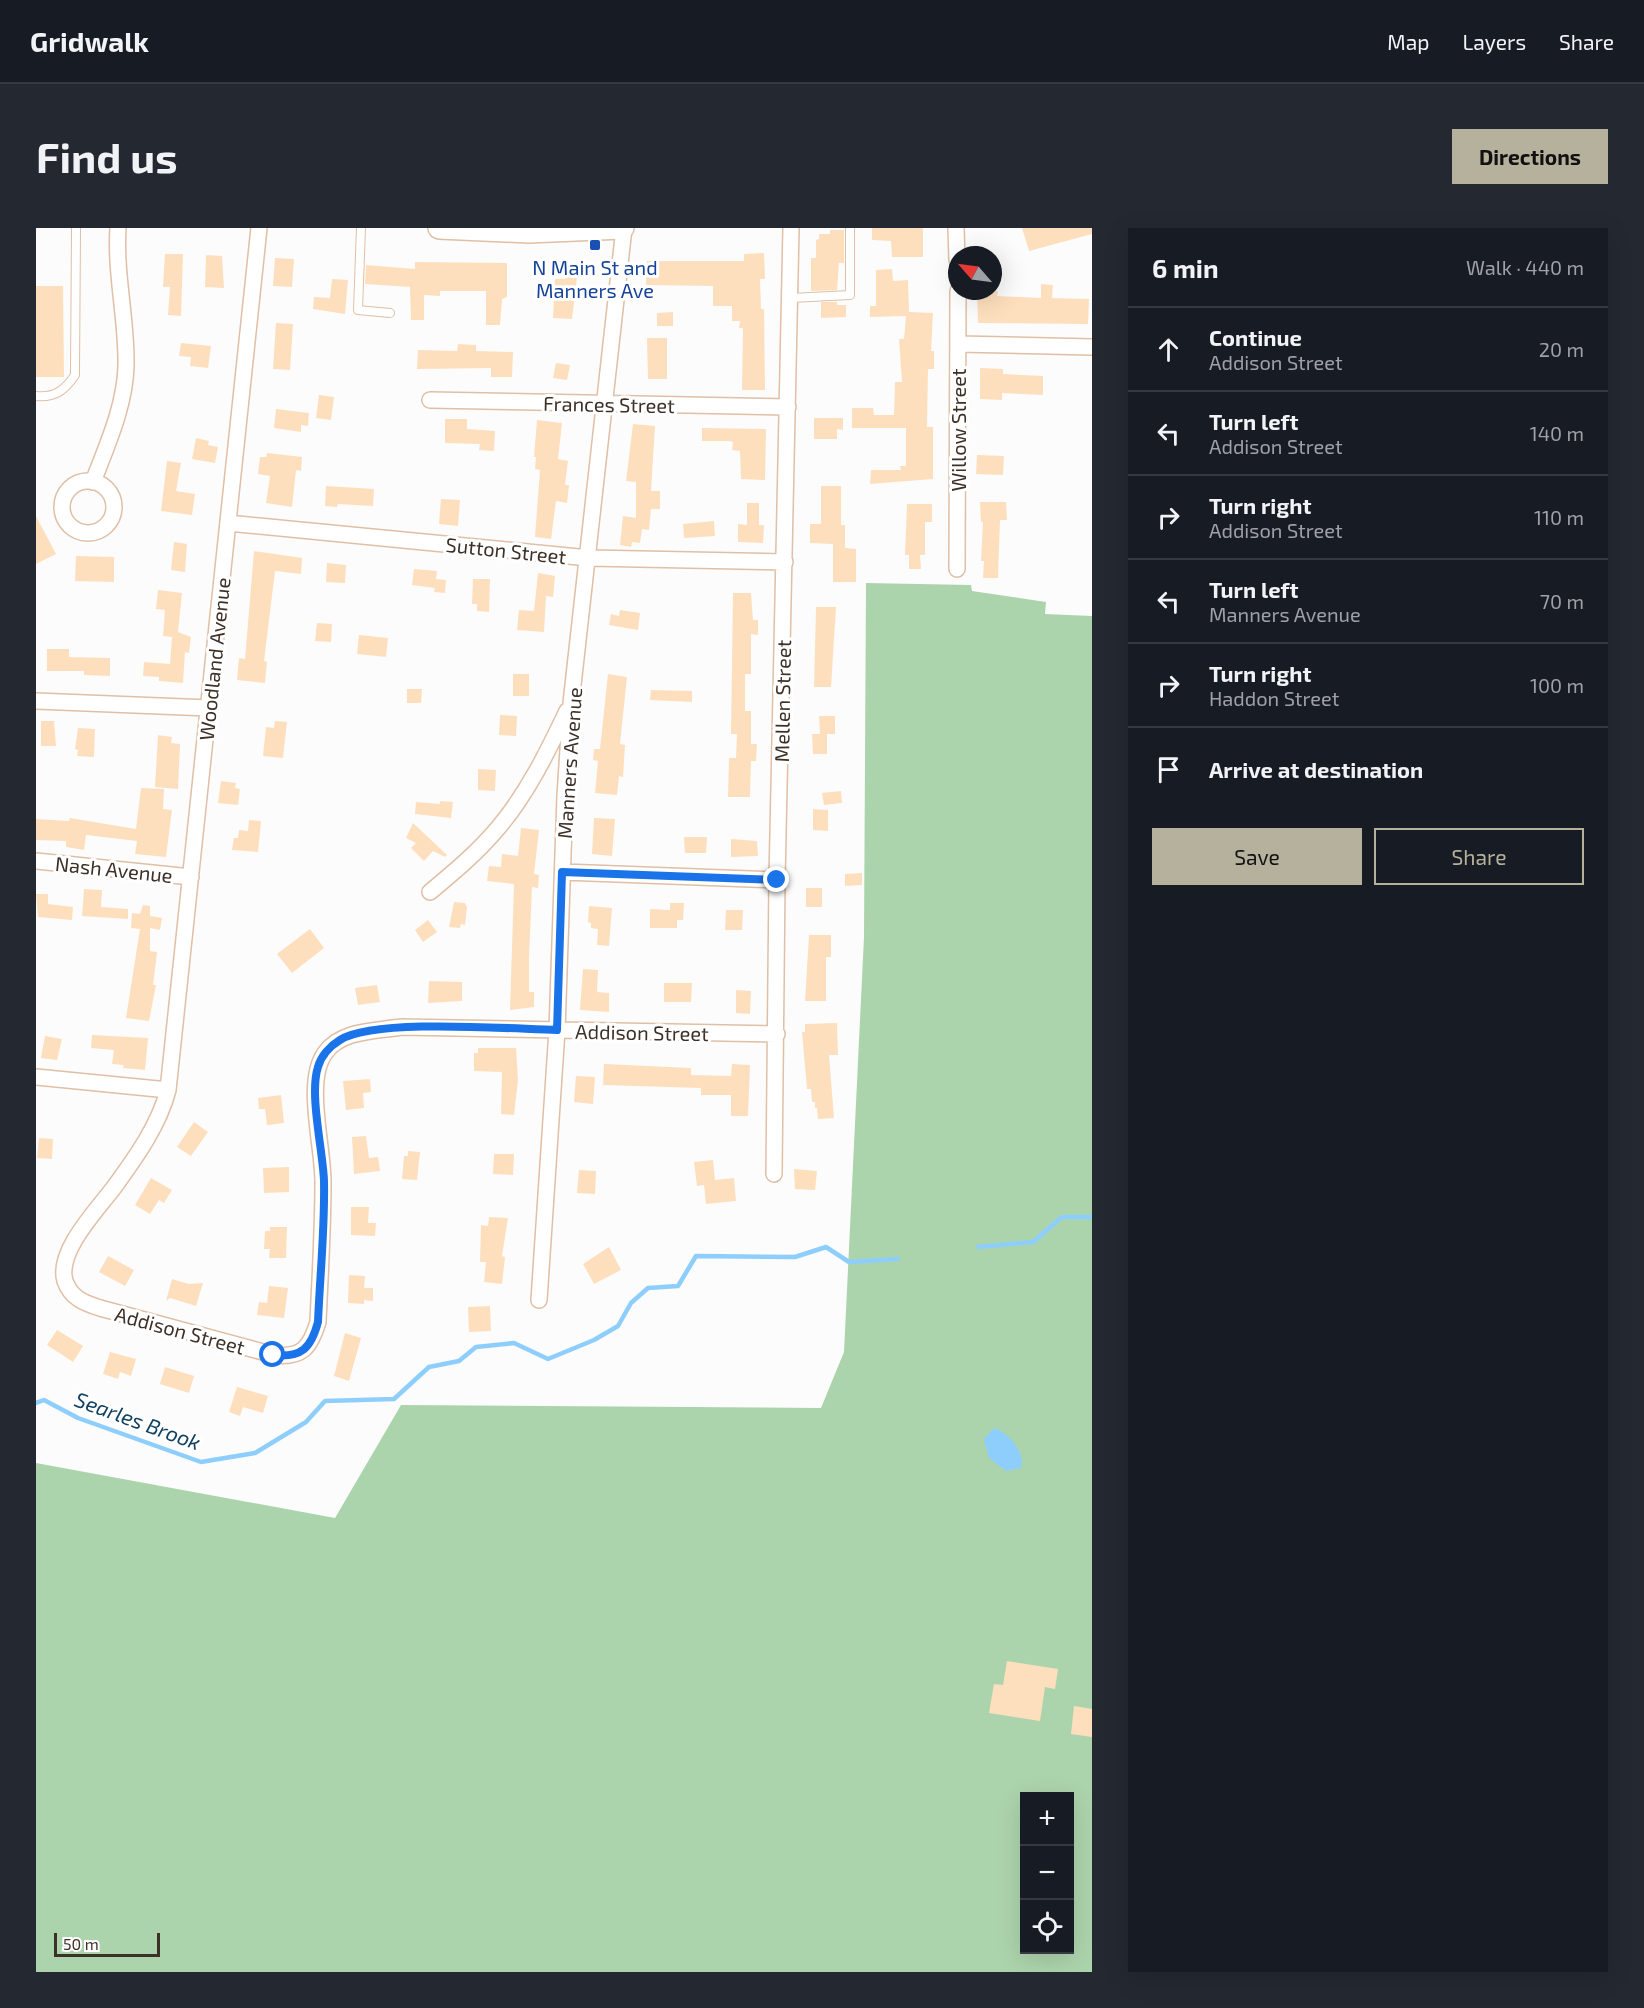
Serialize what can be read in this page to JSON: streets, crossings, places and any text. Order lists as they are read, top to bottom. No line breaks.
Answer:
{"streets":{"street":["Frances Street","Willow Street","Sutton Street","Woodland Avenue","Mellen Street","Manners Avenue","Nash Avenue","Addison Street"]},"crossings":[["Frances Street","Mellen Street"],["Frances Street","Manners Avenue"],["Sutton Street","Woodland Avenue"],["Sutton Street","Mellen Street"],["Sutton Street","Manners Avenue"],["Woodland Avenue","Nash Avenue"],["Woodland Avenue","Addison Street"],["Mellen Street","Addison Street"],["Manners Avenue","Addison Street"]],"water":["Searles Brook"],"places":{"transit":["N Main St and Manners Ave"]},"scale_bar":"50 m","north":"top left","page":{"header":"Gridwalk","nav":["Map","Layers","Share"],"buttons":["Directions",["Save","Share"]],"title":"Find us","heading":["6 min","Walk · 440 m"],"list":[["Continue","Addison Street","20 m"],["Turn left","Addison Street","140 m"],["Turn right","Addison Street","110 m"],["Turn left","Manners Avenue","70 m"],["Turn right","Haddon Street","100 m"],"Arrive at destination"],"map_buttons":["+","−"],"scale":"50 m"}}
